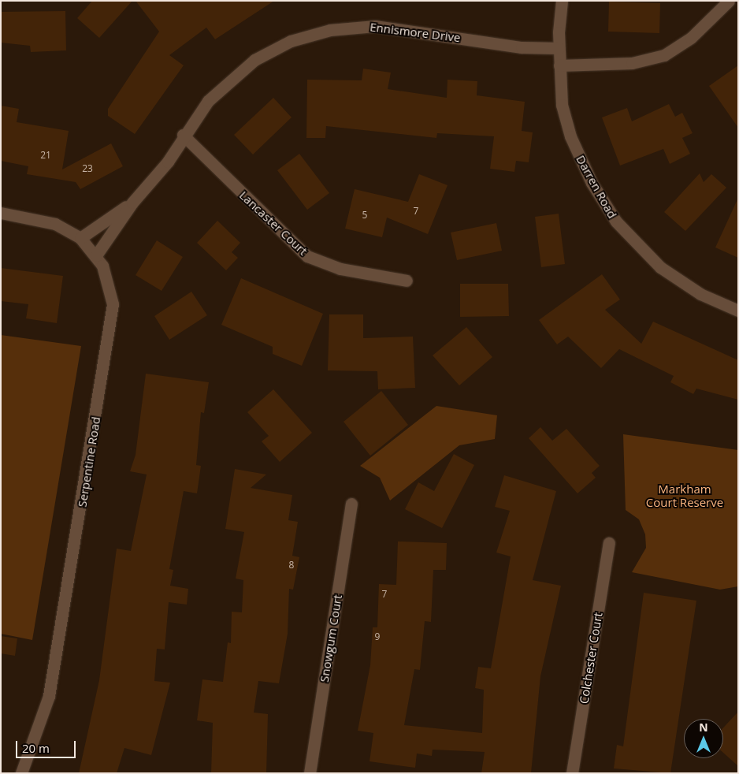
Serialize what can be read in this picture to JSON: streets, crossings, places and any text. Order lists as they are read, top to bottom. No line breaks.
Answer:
{"streets":{"street":["Ennismore Drive","Darren Road","Lancaster Court","Serpentine Road","Snowgum Court","Colchester Court"]},"crossings":[["Ennismore Drive","Darren Road"],["Ennismore Drive","Lancaster Court"],["Ennismore Drive","Serpentine Road"]],"parks":["Markham Court Reserve"],"house_numbers":["21","23","7","5","8","7","9"],"scale_bar":"20 m","north":"top"}
